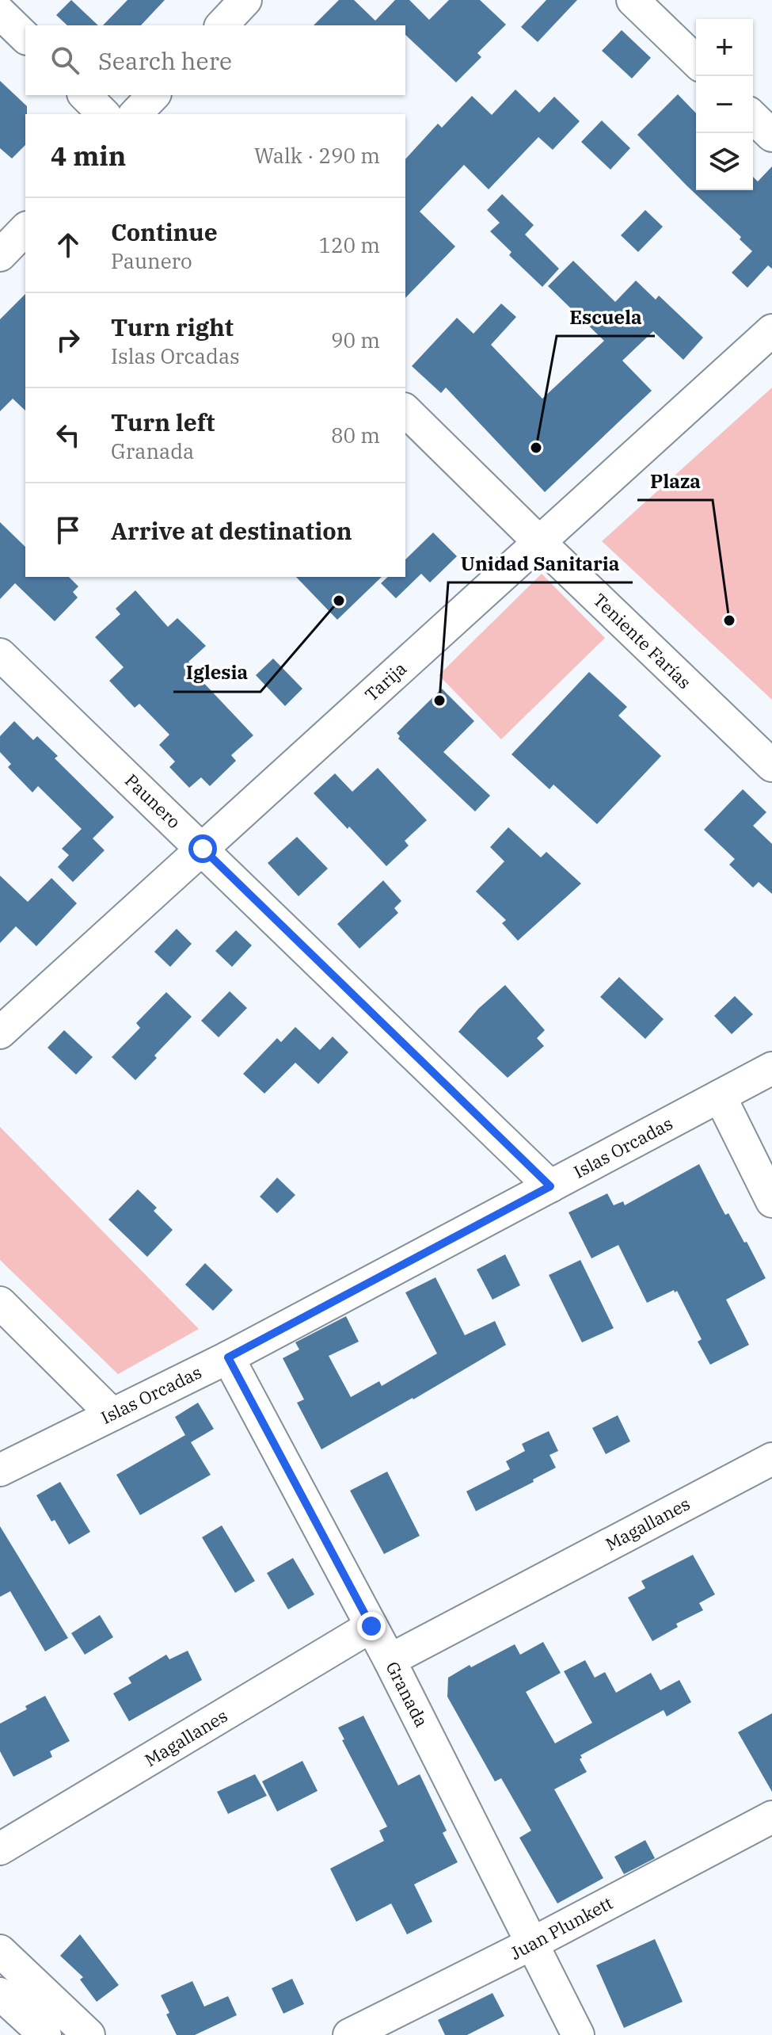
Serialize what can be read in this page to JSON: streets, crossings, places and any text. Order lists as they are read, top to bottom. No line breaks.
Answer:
{"streets":{"street":["Teniente Farías","Tarija","Paunero","Islas Orcadas","Magallanes","Granada","Juan Plunkett"]},"crossings":[["Teniente Farías","Tarija"],["Tarija","Paunero"],["Paunero","Islas Orcadas"],["Islas Orcadas","Granada"],["Magallanes","Granada"],["Granada","Juan Plunkett"]],"places":["Escuela","Iglesia","Plaza","Unidad Sanitaria"],"page":{"map_buttons":["+","−"],"search":"Search here","heading":["4 min","Walk · 290 m"],"list":[["Continue","Paunero","120 m"],["Turn right","Islas Orcadas","90 m"],["Turn left","Granada","80 m"],"Arrive at destination"]}}
